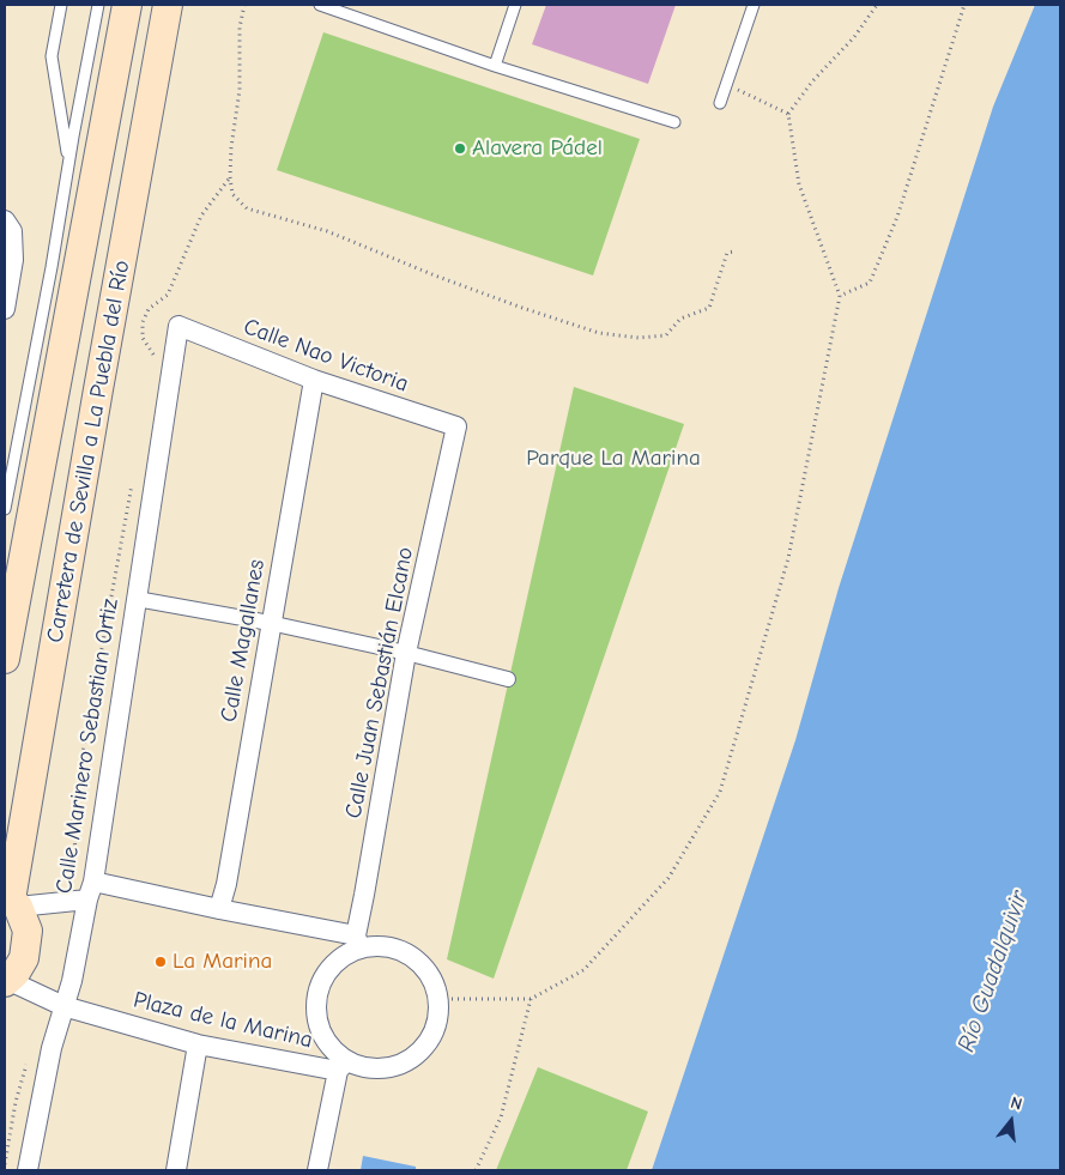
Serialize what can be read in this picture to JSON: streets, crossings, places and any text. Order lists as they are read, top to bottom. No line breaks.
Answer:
{"streets":{"main road":["Carretera de Sevilla a La Puebla del Río"],"street":["Calle Nao Victoria","Calle Magallanes","Calle Juan Sebastián Elcano","Calle Marinero Sebastian Ortiz","Plaza de la Marina"]},"crossings":[["Calle Nao Victoria","Calle Magallanes"],["Calle Nao Victoria","Calle Juan Sebastián Elcano"],["Calle Nao Victoria","Calle Marinero Sebastian Ortiz"],["Calle Juan Sebastián Elcano","Plaza de la Marina"],["Calle Marinero Sebastian Ortiz","Plaza de la Marina"]],"water":["Río Guadalquivir"],"parks":["Parque La Marina"],"places":["Alavera Pádel","La Marina"],"north":"top"}
